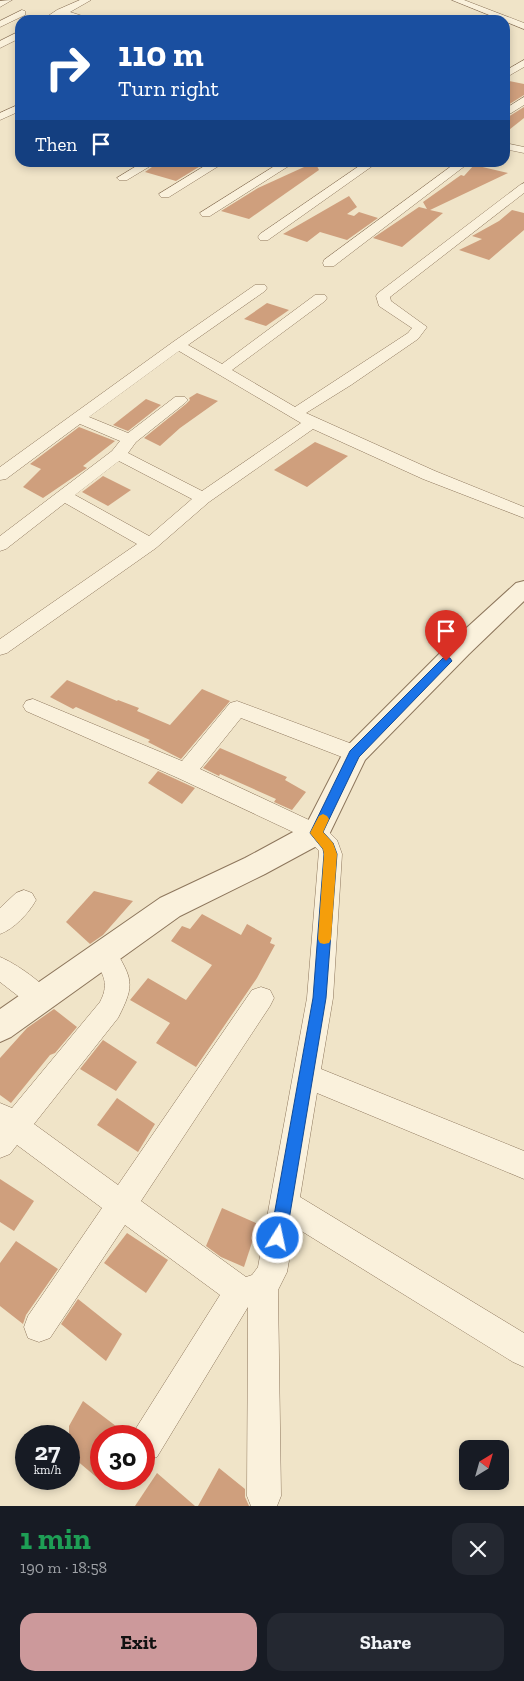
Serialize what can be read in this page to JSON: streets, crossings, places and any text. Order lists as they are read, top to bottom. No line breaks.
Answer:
{"north":"top right","page":{"turn":["110 m","Turn right"],"then":"Then","speed":"27 km/h","limit":"30","heading":["1 min","190 m · 18:58"],"buttons":["Exit","Share"]}}
